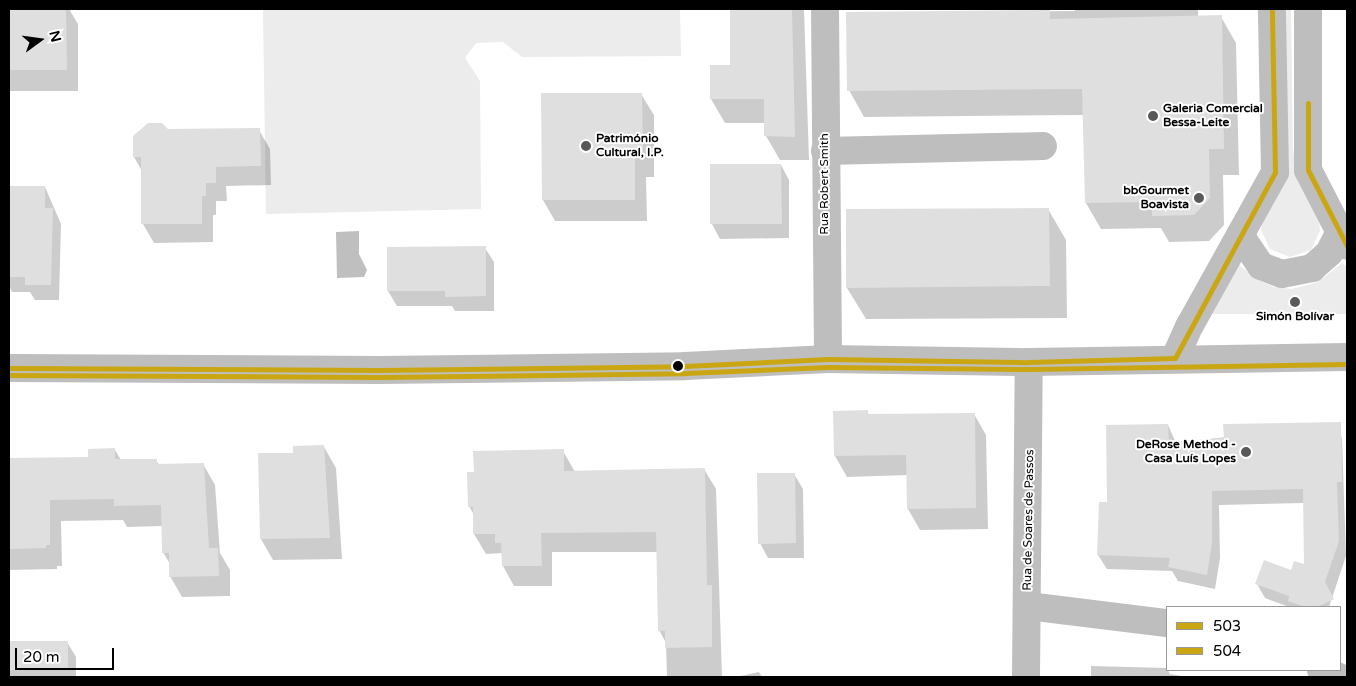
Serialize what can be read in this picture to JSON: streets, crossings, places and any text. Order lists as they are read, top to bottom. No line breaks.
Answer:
{"streets":{"street":["Rua Robert Smith","Rua de Soares de Passos"]},"places":["Galeria Comercial Bessa-Leite","Património Cultural, I.P.","bbGourmet Boavista","Simón Bolívar","DeRose Method - Casa Luís Lopes"],"lines":["transit line 503","transit line 504"],"legend":["503","504"],"scale_bar":"20 m","north":"right"}
